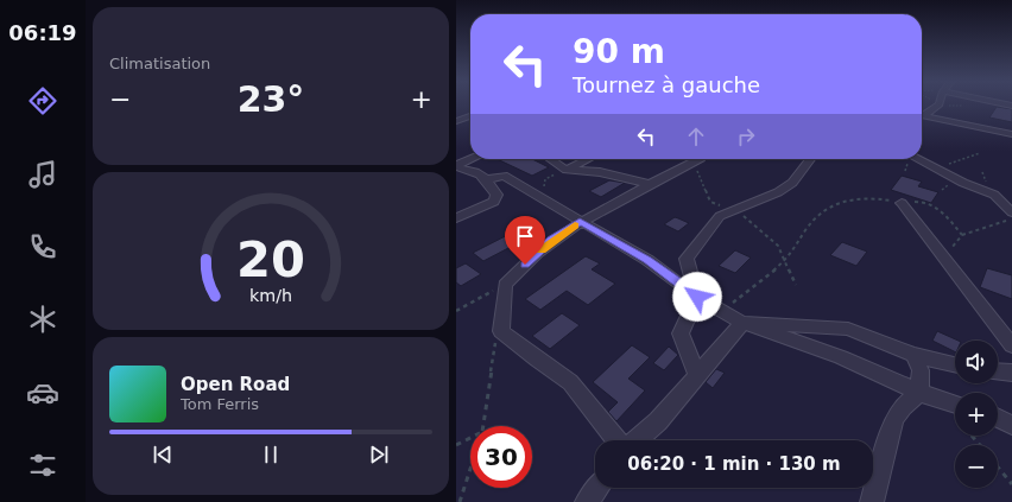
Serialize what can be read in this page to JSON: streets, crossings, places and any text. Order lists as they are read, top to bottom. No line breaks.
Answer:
{"page":{"tabs":"06:19","tile":"Climatisation","turn":["90 m","Tournez à gauche"],"heat":["−","23°","+"],"map_buttons":["+","−"],"song":["Open Road","Tom Ferris"],"limit":"30","trip":"06:20 · 1 min · 130 m","gauge":["20","km/h"]}}
